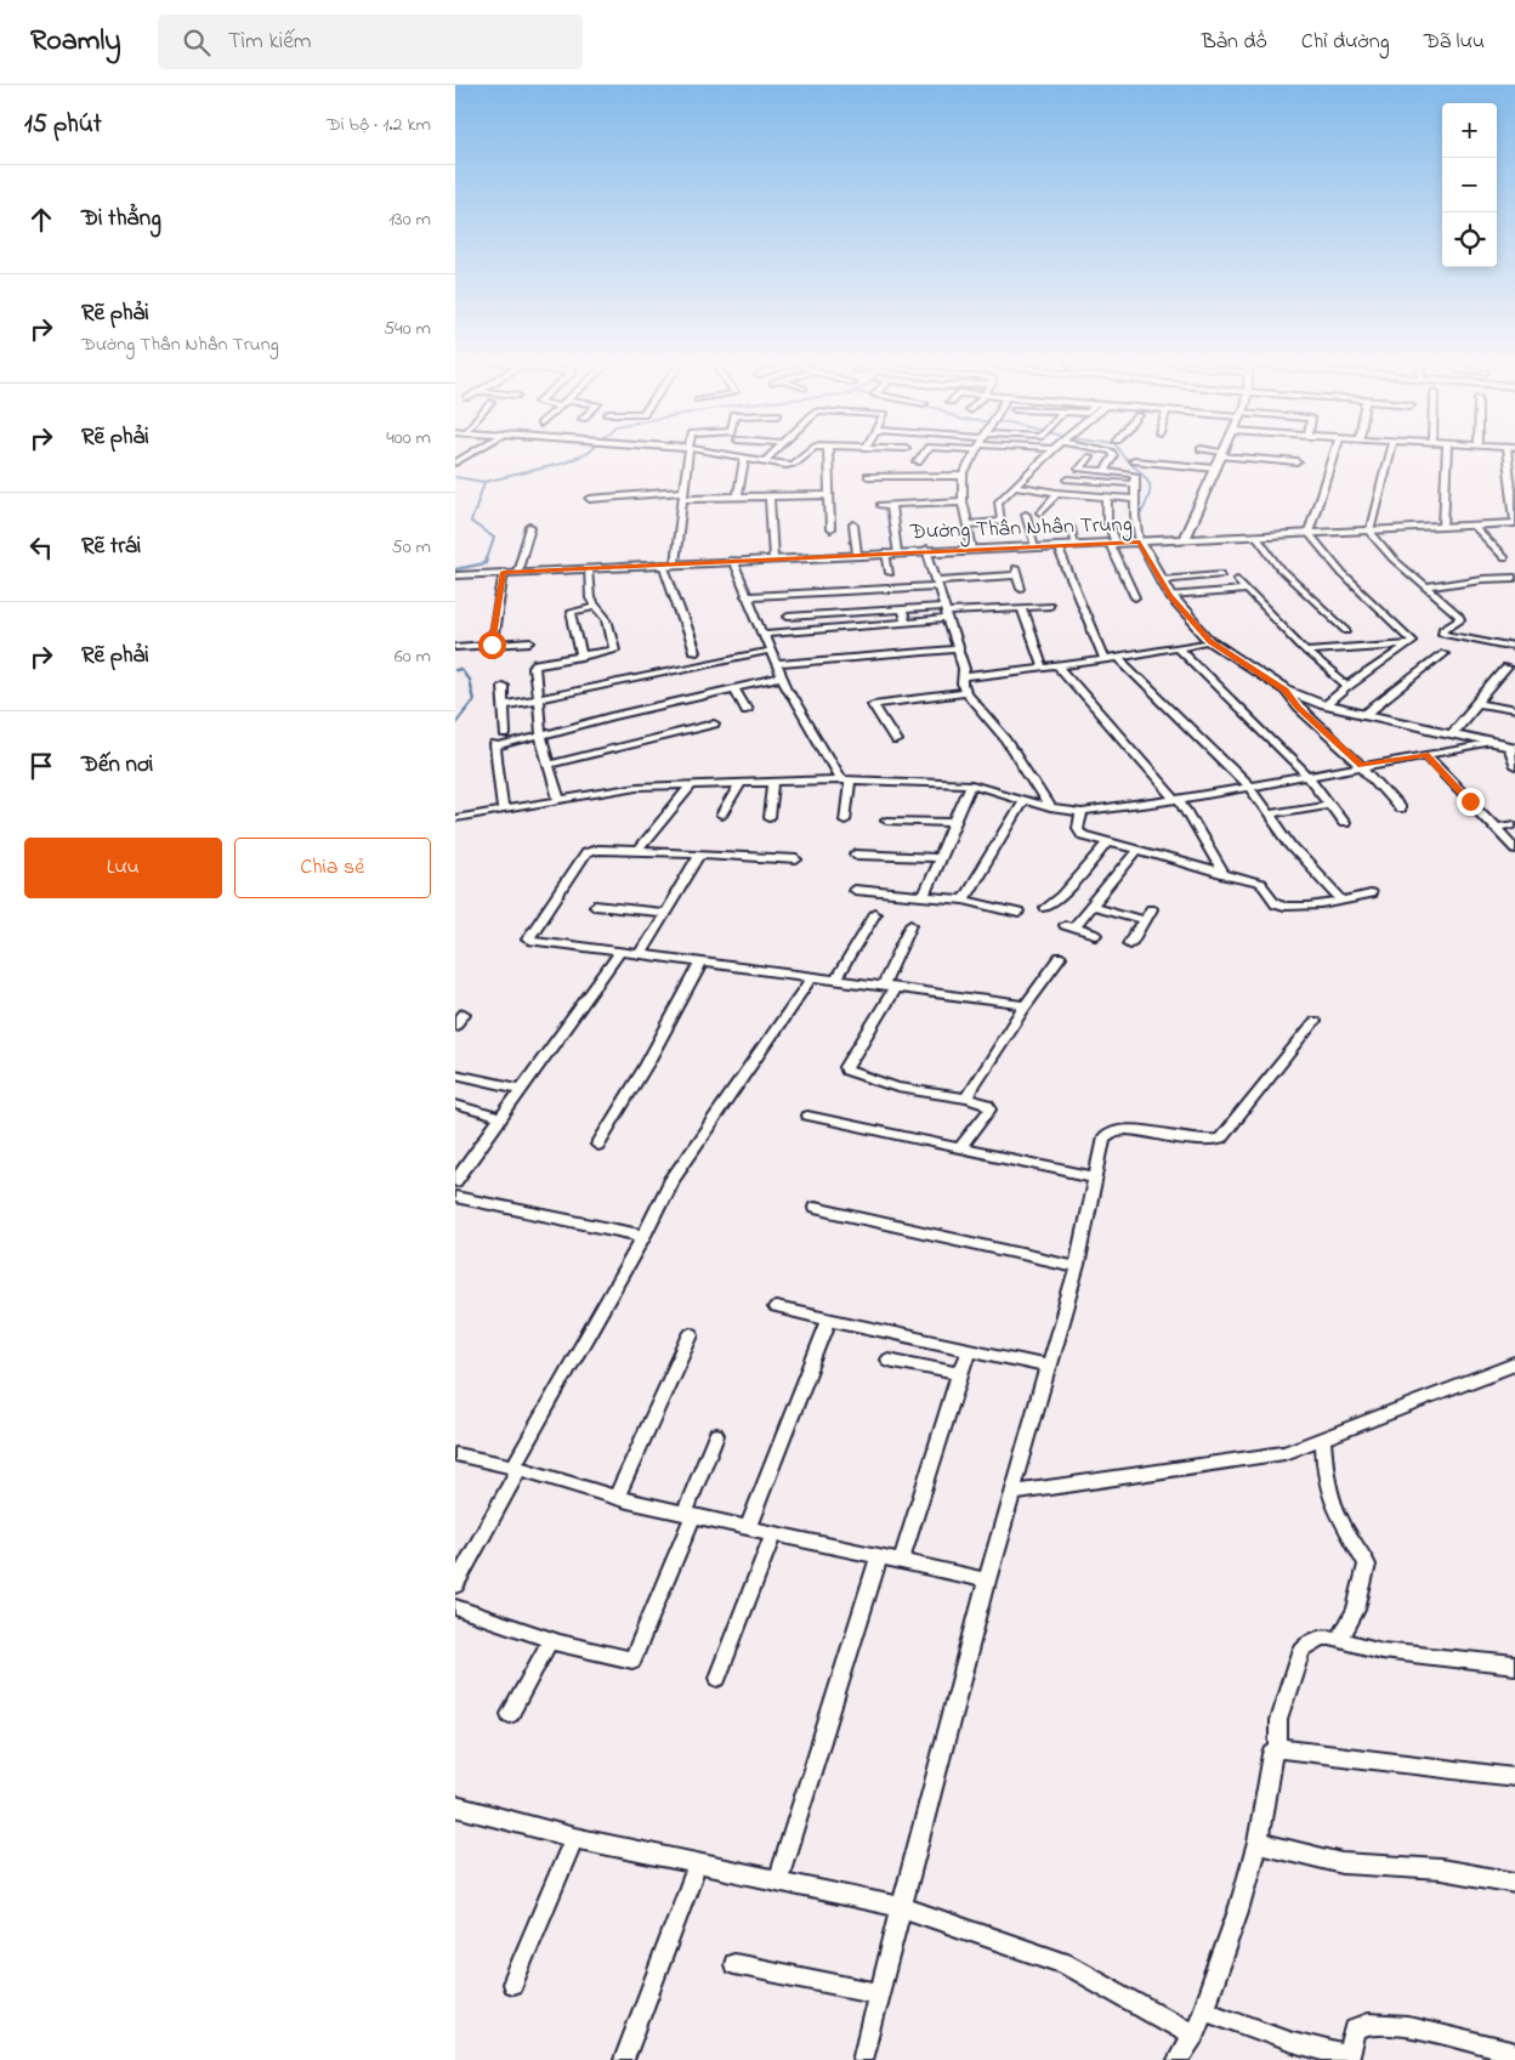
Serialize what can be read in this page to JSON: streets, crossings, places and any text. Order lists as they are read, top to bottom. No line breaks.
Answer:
{"streets":{"street":["Đường Thân Nhân Trung"]},"page":{"header":"Roamly","search":"Tìm kiếm","nav":["Bản đồ","Chỉ đường","Đã lưu"],"heading":["15 phút","Đi bộ · 1.2 km"],"map_buttons":["+","−"],"list":[["Đi thẳng","130 m"],["Rẽ phải","Đường Thân Nhân Trung","540 m"],["Rẽ phải","400 m"],["Rẽ trái","50 m"],["Rẽ phải","60 m"],"Đến nơi"],"buttons":["Lưu","Chia sẻ"]}}
